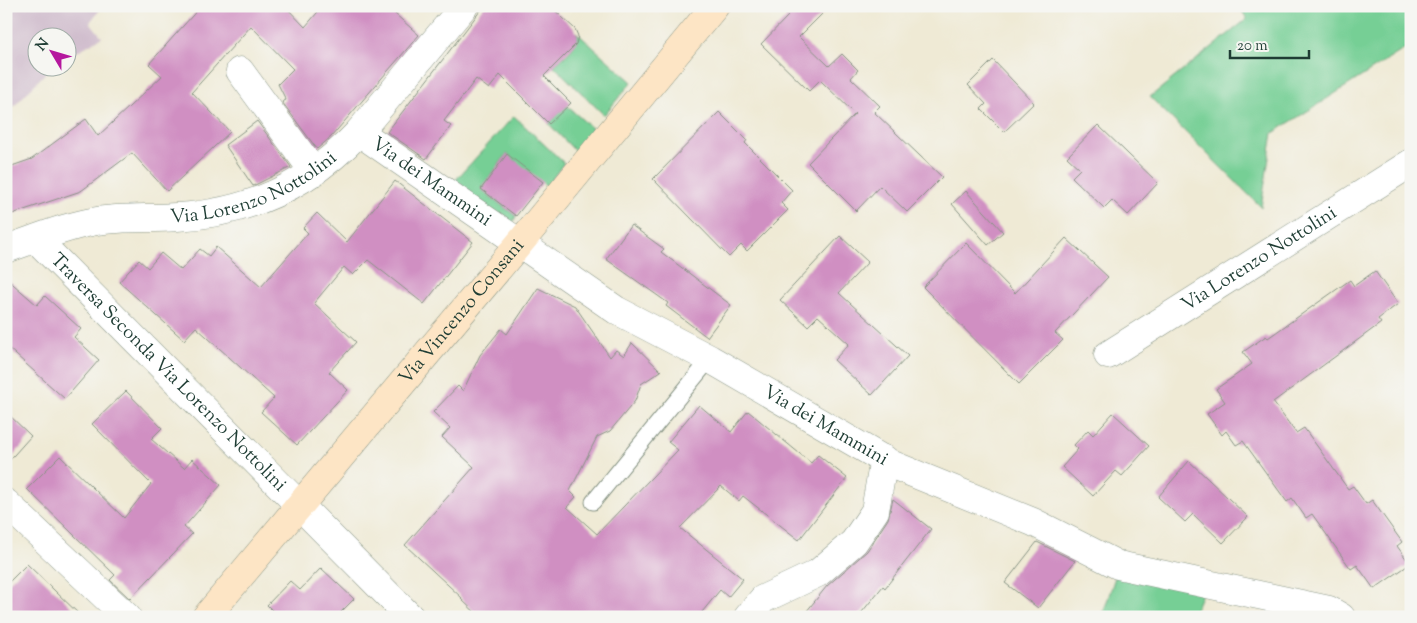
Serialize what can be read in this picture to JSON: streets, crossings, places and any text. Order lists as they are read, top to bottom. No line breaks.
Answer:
{"streets":{"street":["Via dei Mammini","Via Lorenzo Nottolini","Via Vincenzo Consani","Traversa Seconda Via Lorenzo Nottolini"]},"crossings":[["Via dei Mammini","Via Lorenzo Nottolini"],["Via dei Mammini","Via Vincenzo Consani"],["Via Lorenzo Nottolini","Traversa Seconda Via Lorenzo Nottolini"],["Via Vincenzo Consani","Traversa Seconda Via Lorenzo Nottolini"]],"scale_bar":"20 m","north":"top left"}
